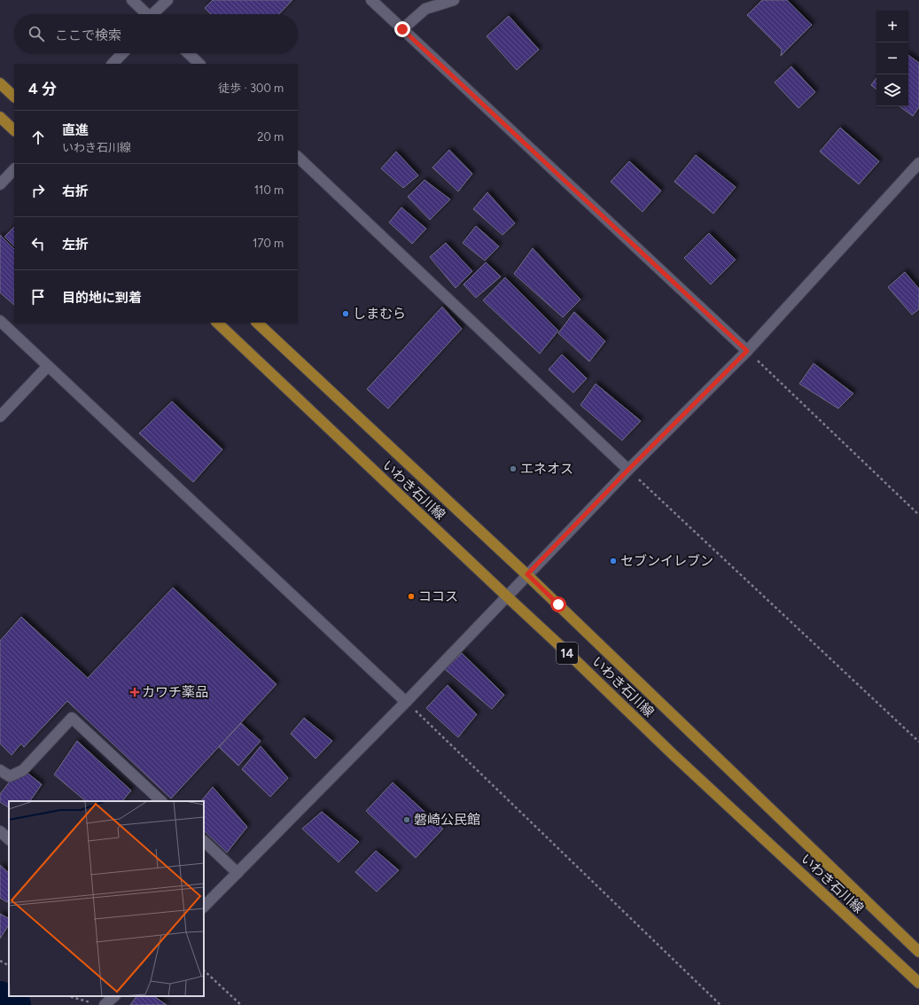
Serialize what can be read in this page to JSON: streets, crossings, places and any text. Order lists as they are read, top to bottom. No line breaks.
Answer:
{"streets":{"main road":["いわき石川線","14"]},"places":{"other":["しまむら","エネオス","セブンイレブン","ココス","磐崎公民館"],"health":["カワチ薬品"]},"page":{"map_buttons":["+","−"],"search":"ここで検索","heading":["4 分","徒歩 · 300 m"],"list":[["直進","いわき石川線","20 m"],["右折","110 m"],["左折","170 m"],"目的地に到着"]}}
